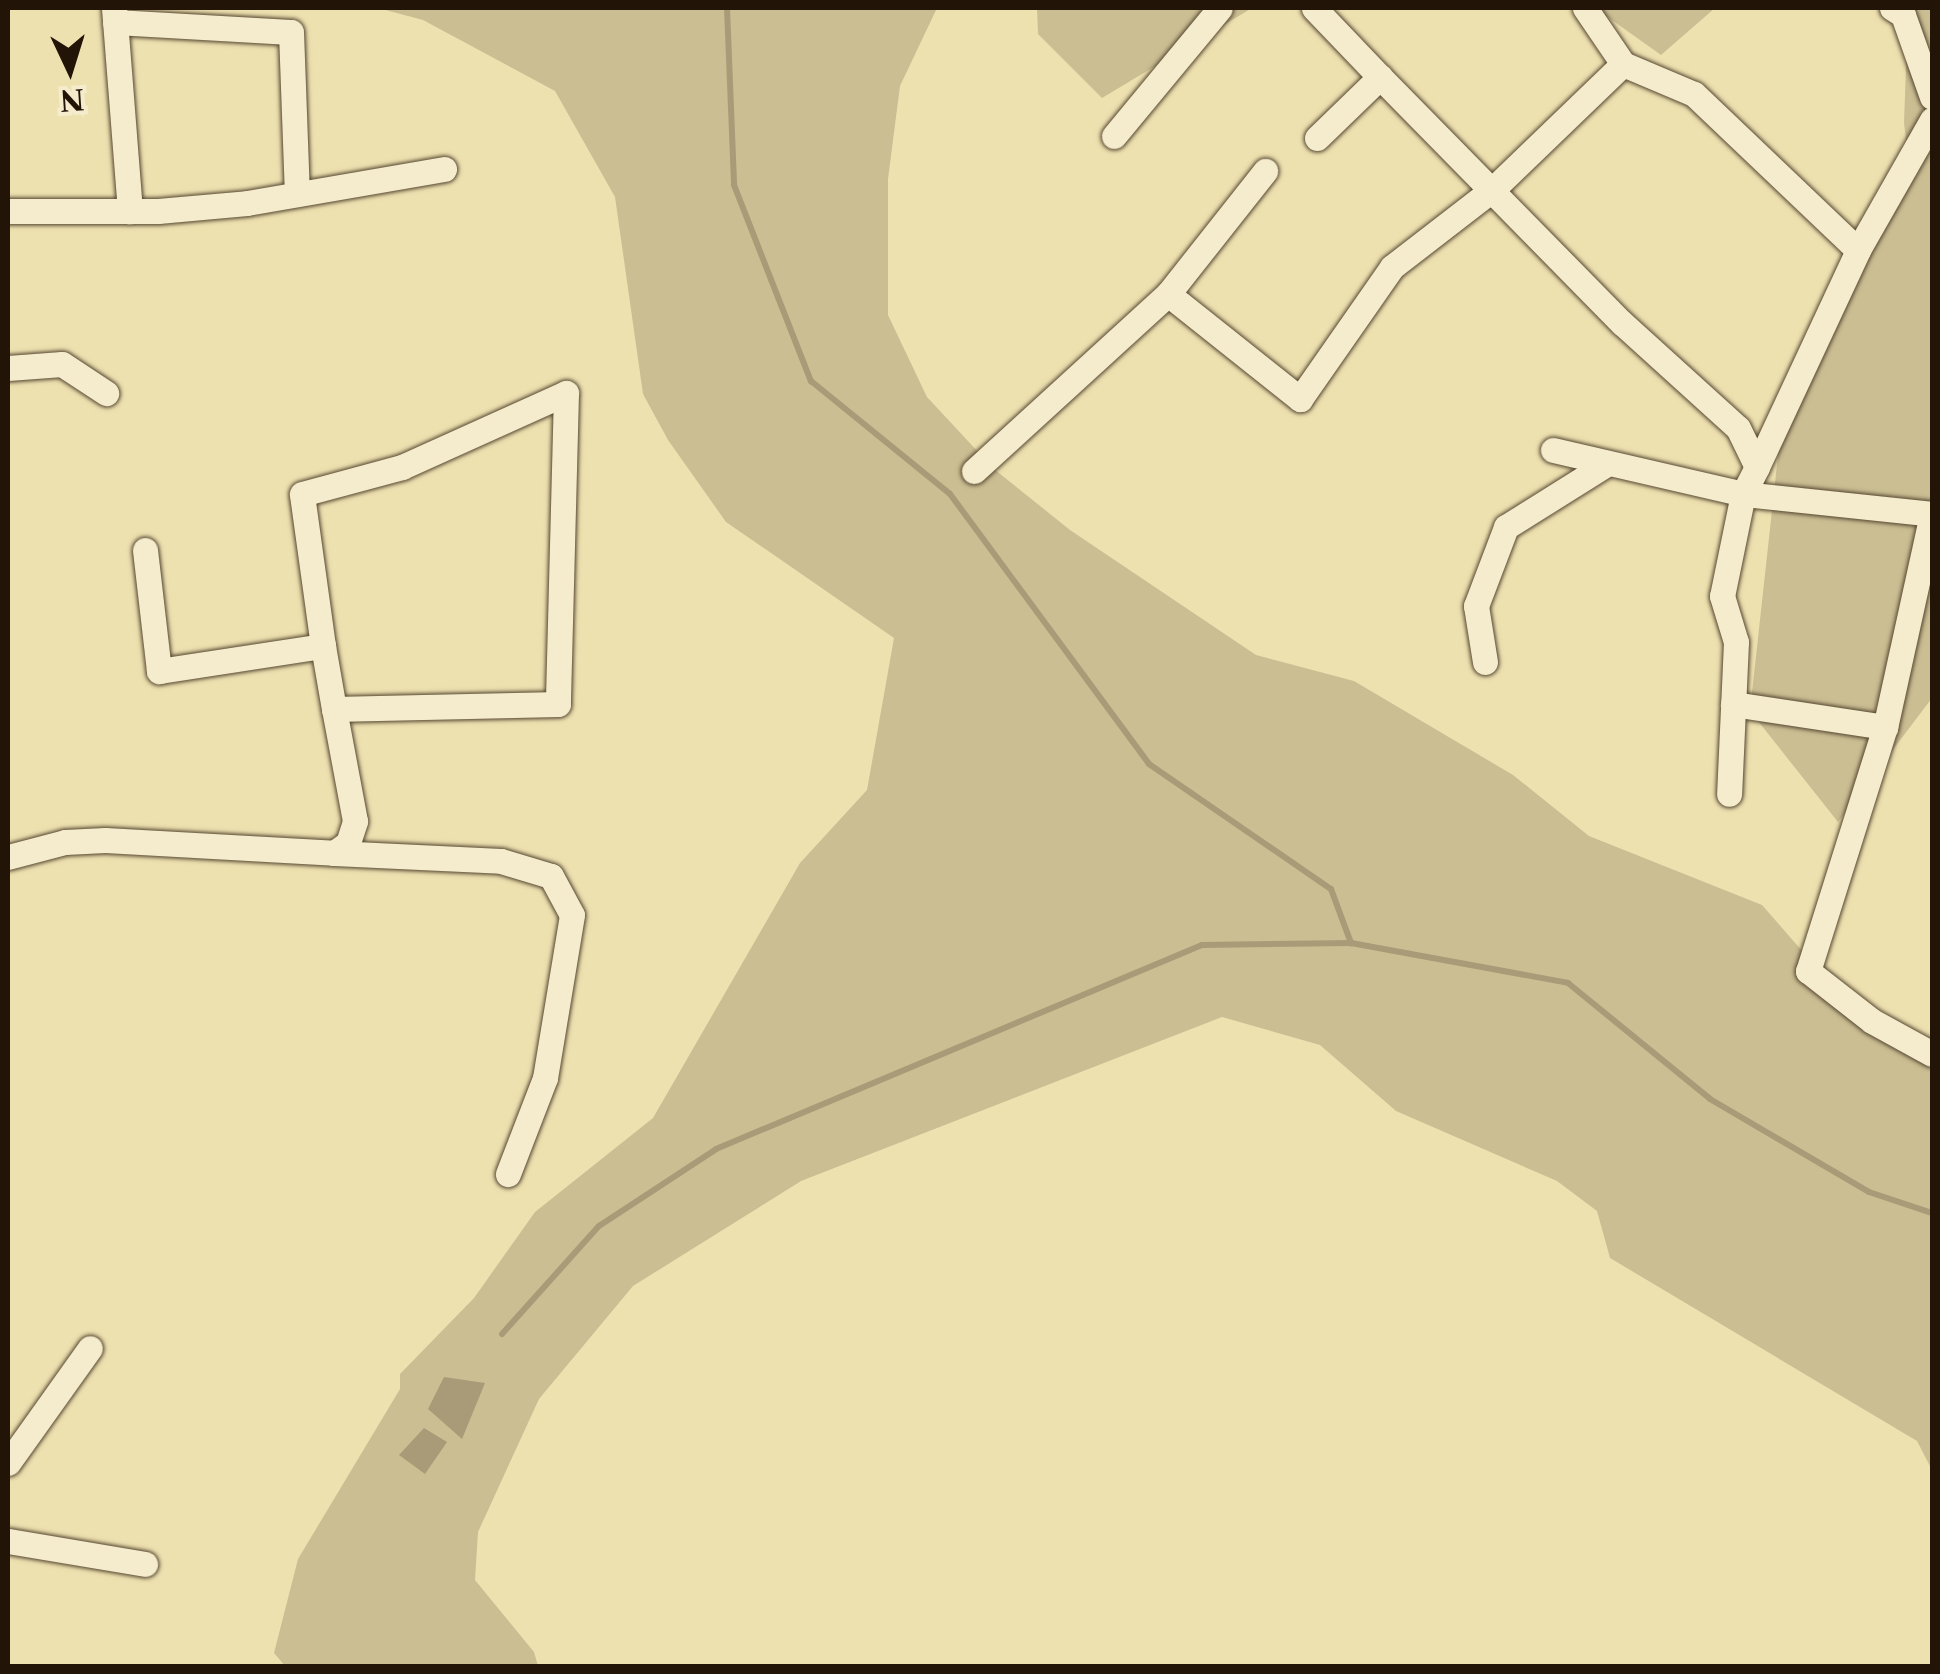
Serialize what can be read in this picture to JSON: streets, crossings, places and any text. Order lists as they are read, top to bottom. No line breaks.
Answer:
{"north":"bottom"}
